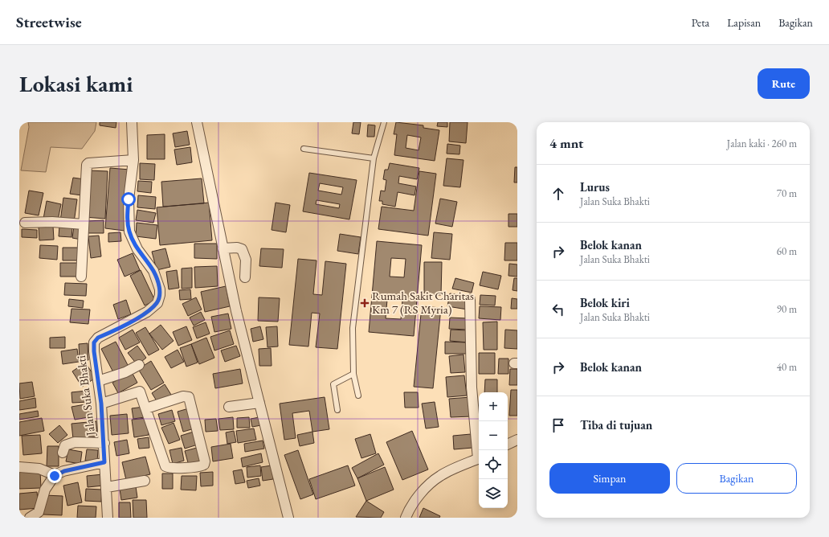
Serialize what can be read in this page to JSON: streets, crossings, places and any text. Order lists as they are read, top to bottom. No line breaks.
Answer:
{"streets":{"street":["Jalan Suka Bhakti"]},"places":{"health":["Rumah Sakit Charitas Km 7 (RS Myria)"]},"page":{"header":"Streetwise","nav":["Peta","Lapisan","Bagikan"],"buttons":["Rute",["Simpan","Bagikan"]],"title":"Lokasi kami","heading":["4 mnt","Jalan kaki · 260 m"],"list":[["Lurus","Jalan Suka Bhakti","70 m"],["Belok kanan","Jalan Suka Bhakti","60 m"],["Belok kiri","Jalan Suka Bhakti","90 m"],["Belok kanan","40 m"],"Tiba di tujuan"],"map_buttons":["+","−"]}}
